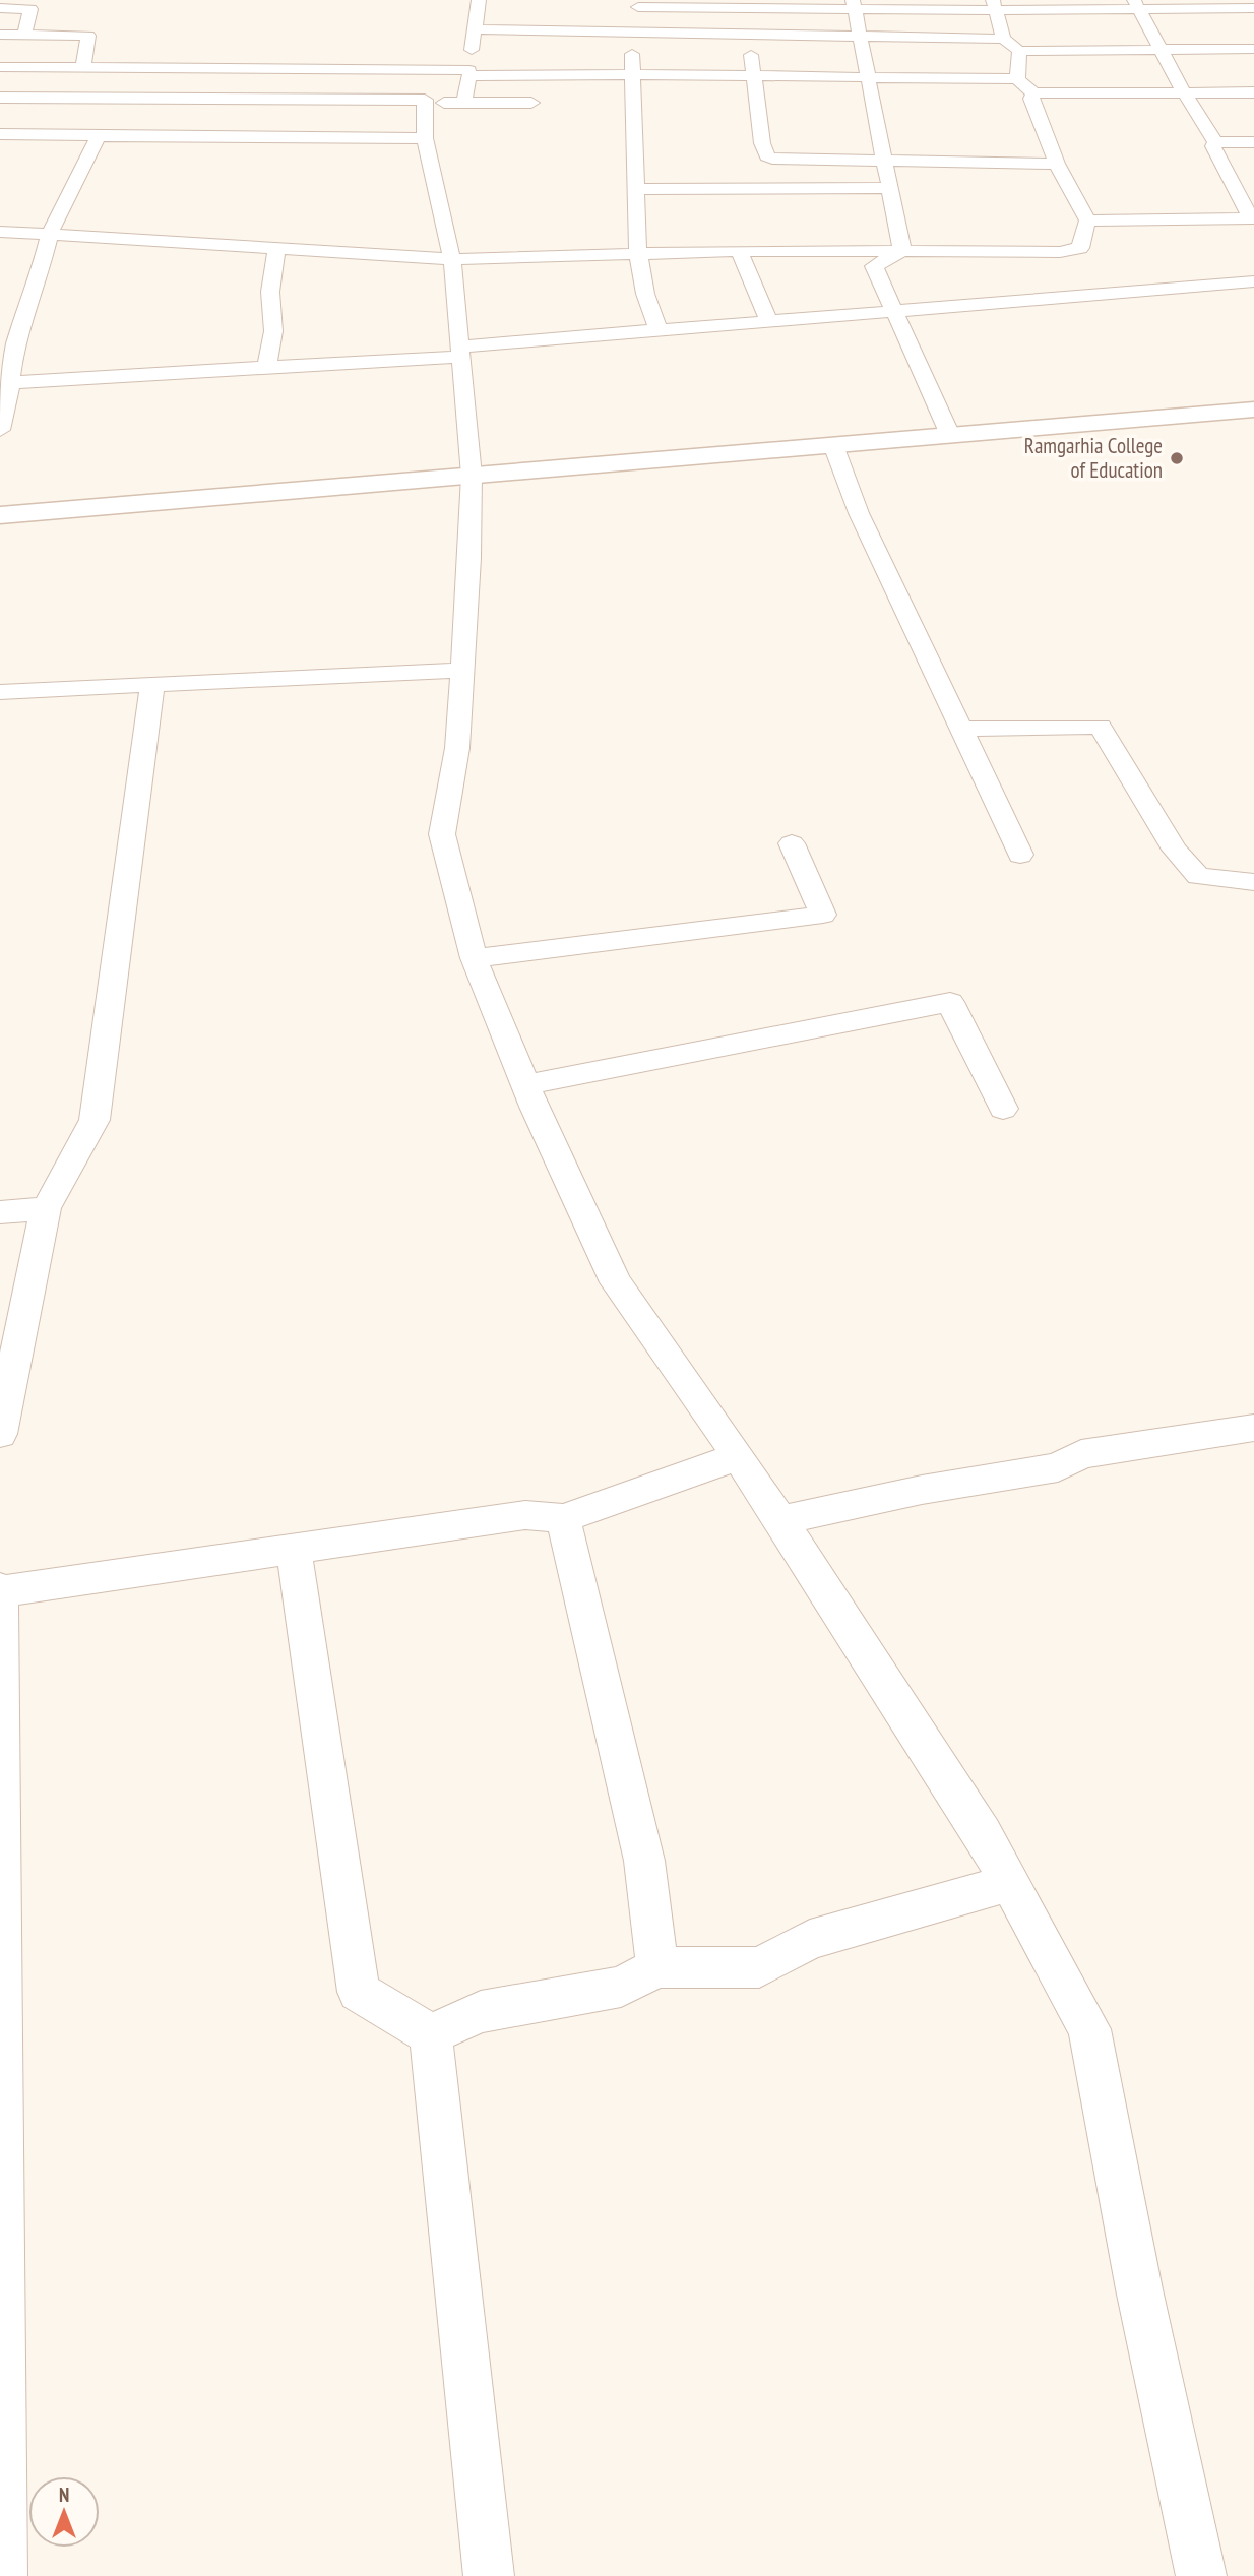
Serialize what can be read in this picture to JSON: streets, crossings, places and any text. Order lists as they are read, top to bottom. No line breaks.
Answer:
{"places":["Ramgarhia College of Education"],"north":"top"}
